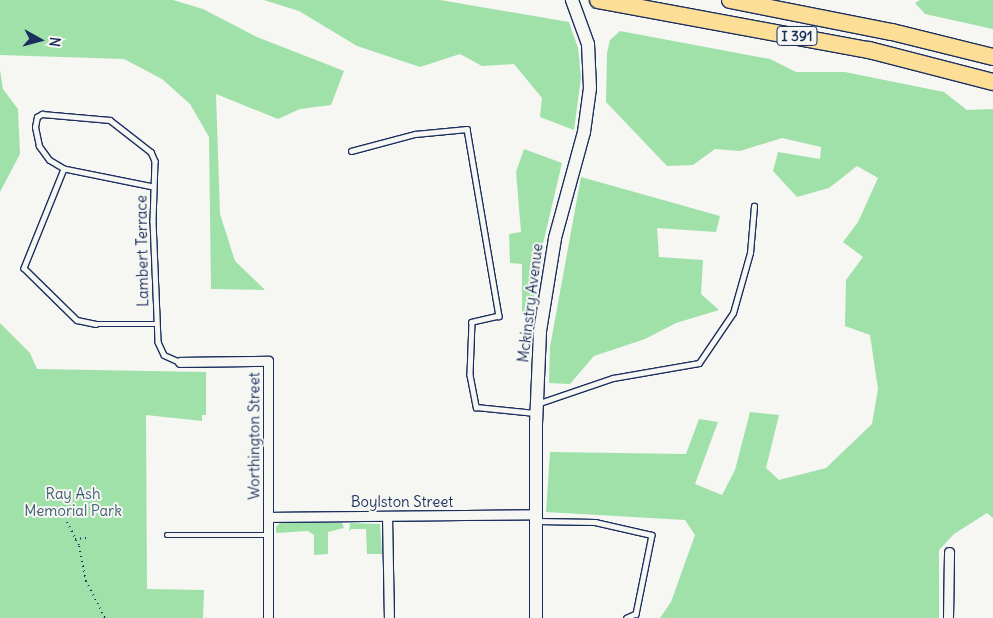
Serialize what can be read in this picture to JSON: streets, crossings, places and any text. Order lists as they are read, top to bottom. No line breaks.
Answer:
{"streets":{"highway":["I 391"],"street":["Mckinstry Avenue","Worthington Street","Boylston Street"],"lane":["Lambert Terrace"]},"crossings":[["Lambert Terrace","Worthington Street"],["Mckinstry Avenue","Boylston Street"],["Worthington Street","Boylston Street"]],"parks":["Ray Ash Memorial Park"],"north":"right"}
